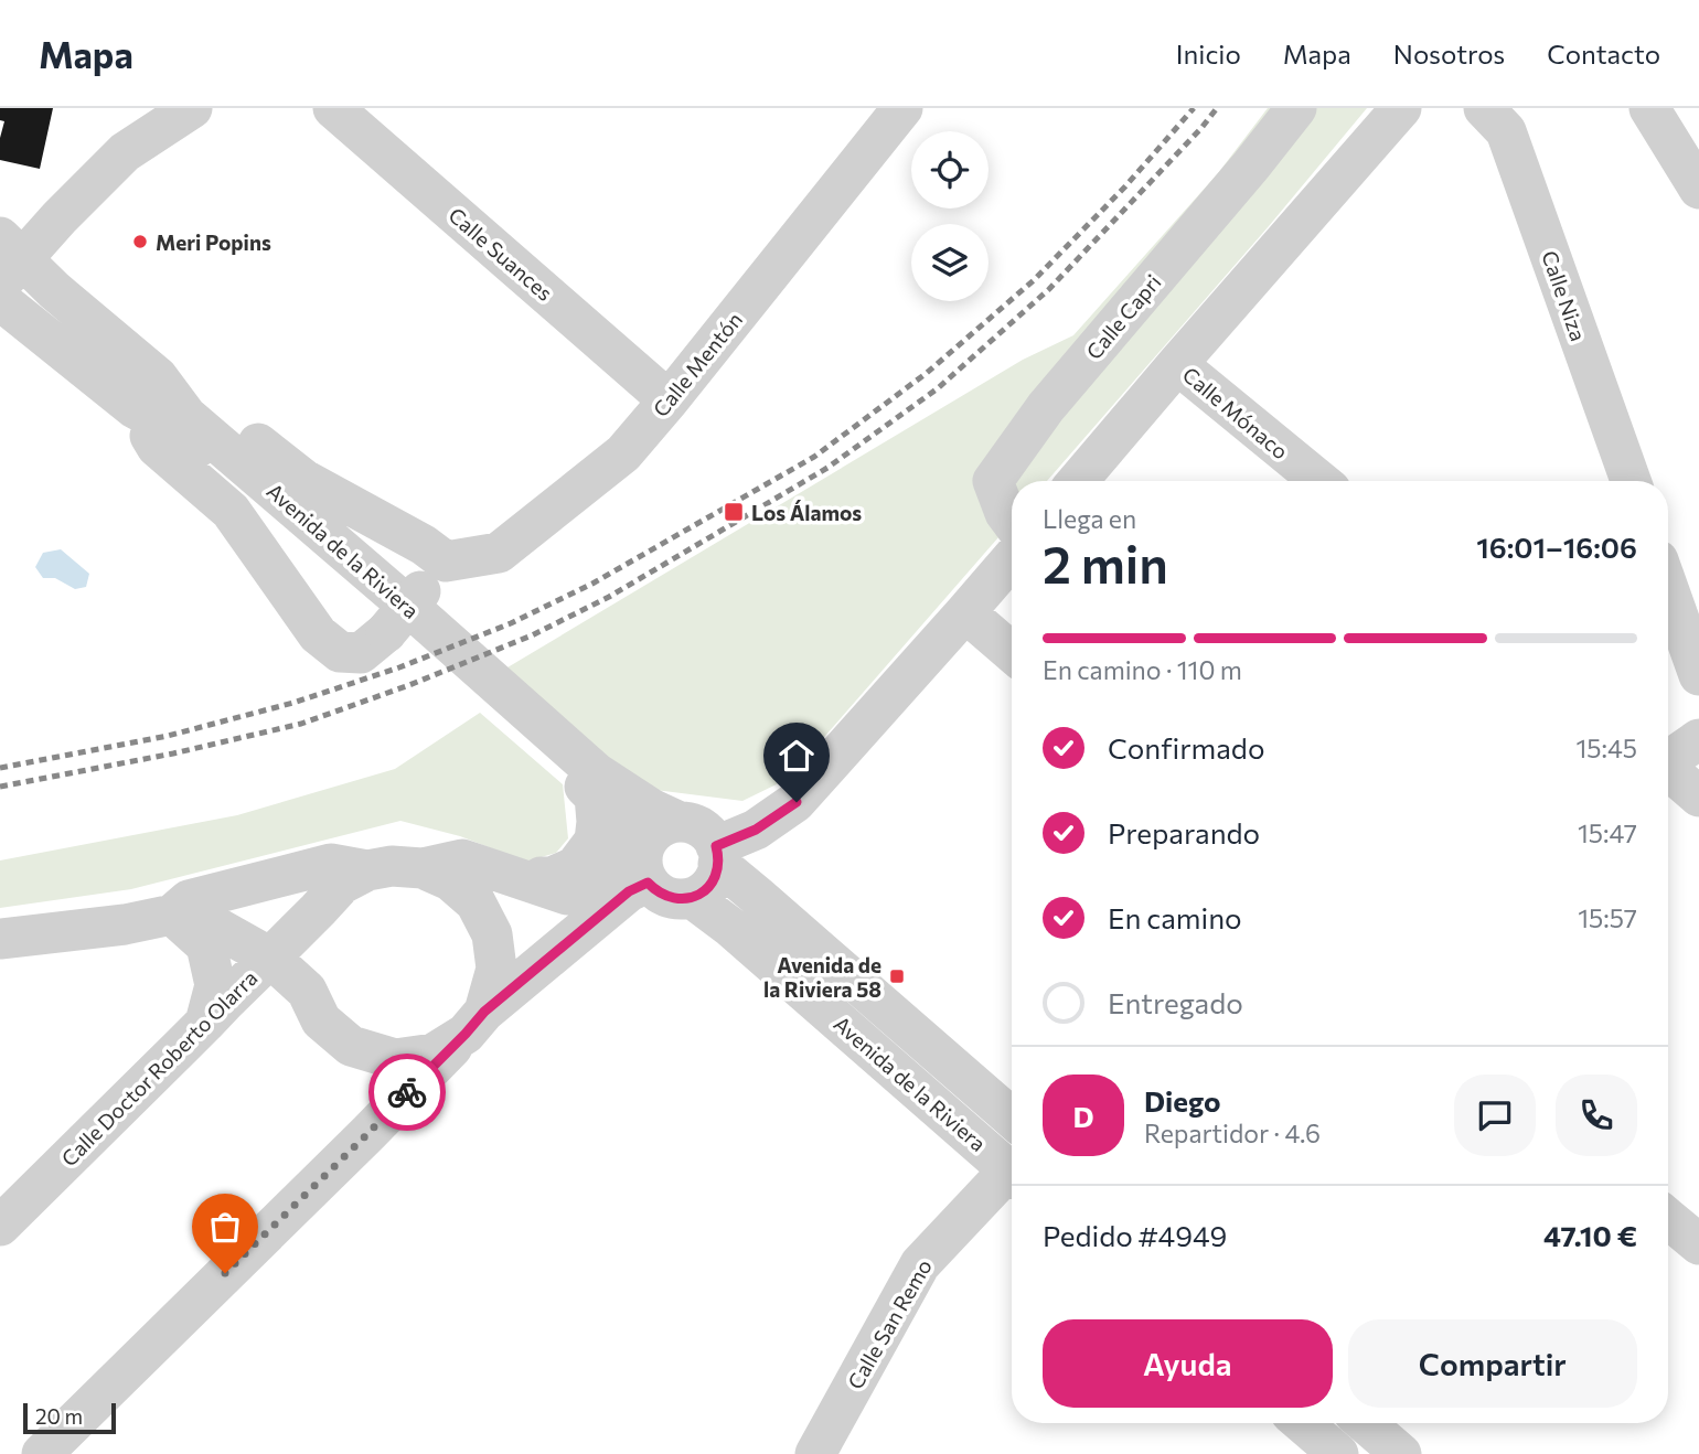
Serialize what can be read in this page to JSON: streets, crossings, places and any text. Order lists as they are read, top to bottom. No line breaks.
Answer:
{"streets":{"street":["Calle Suances","Calle Niza","Calle Capri","Calle Mentón","Calle Mónaco","Avenida de la Riviera","Calle Doctor Roberto Olarra","Calle San Remo"]},"crossings":[["Calle Suances","Calle Mentón"]],"places":{"other":["Meri Popins"],"transit":["Los Álamos","Avenida de la Riviera 58"]},"scale_bar":"20 m","page":{"header":"Mapa","nav":["Inicio","Mapa","Nosotros","Contacto"],"heading":["2 min","Llega en","16:01–16:06"],"panel":["Diego","Repartidor · 4.6","Pedido #4949","47.10 €"],"bar":"En camino · 110 m","list":[["Confirmado","15:45"],["Preparando","15:47"],["En camino","15:57"],"Entregado"],"round":"D","buttons":["Ayuda","Compartir"],"scale":"20 m"}}
